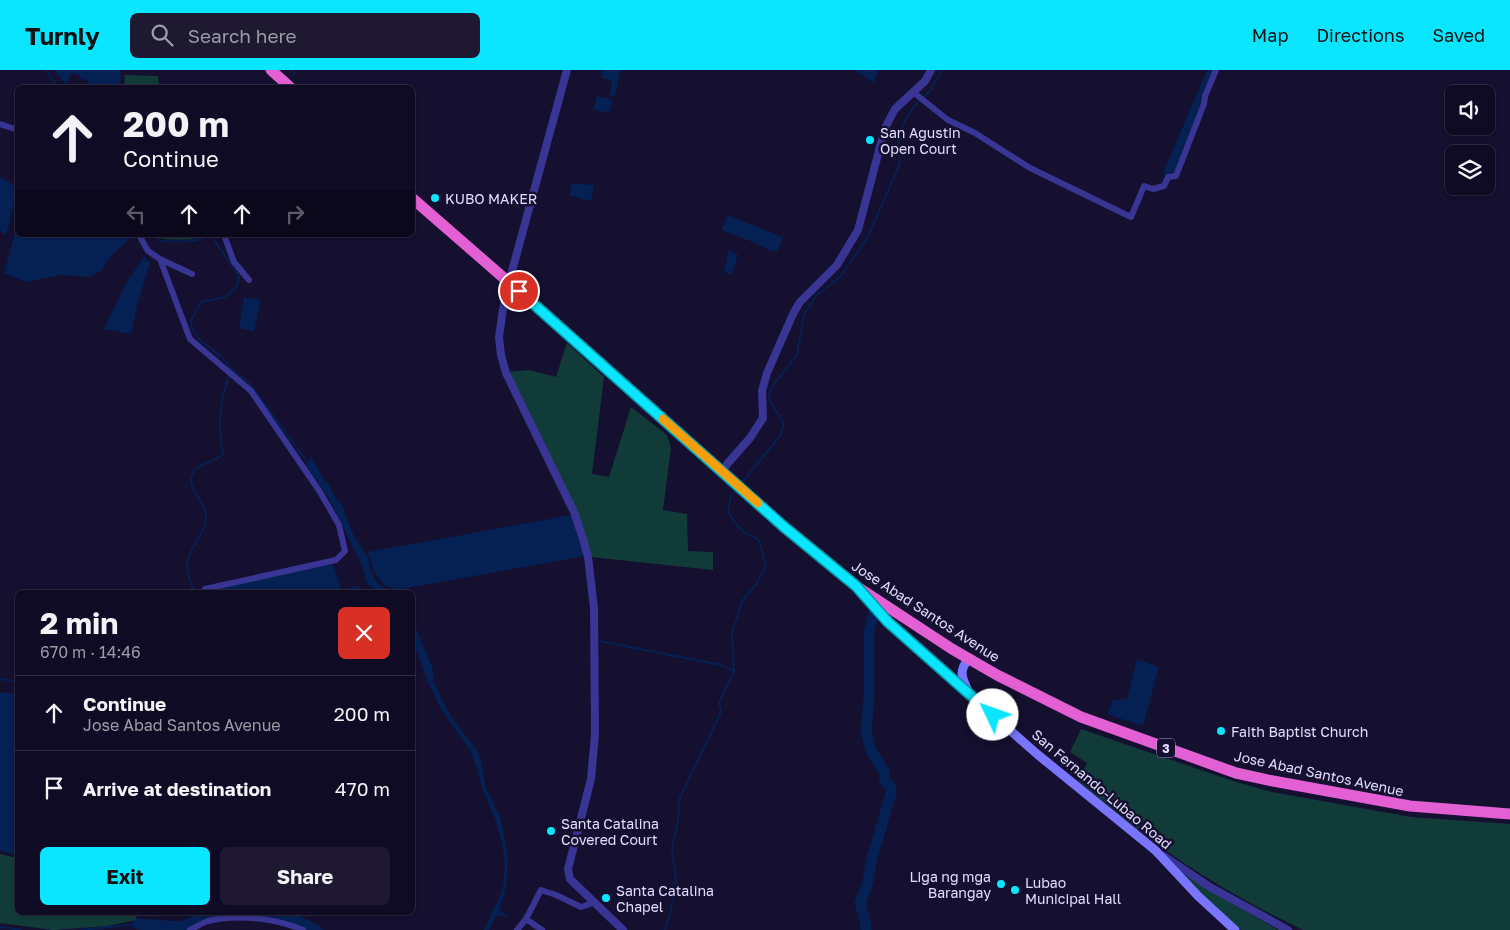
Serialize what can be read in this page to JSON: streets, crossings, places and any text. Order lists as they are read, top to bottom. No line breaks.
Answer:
{"streets":{"highway":["Jose Abad Santos Avenue","3"],"main road":["San Fernando-Lubao Road"]},"crossings":[["Jose Abad Santos Avenue","San Fernando-Lubao Road"]],"places":["San Agustin Open Court","KUBO MAKER","Faith Baptist Church","Santa Catalina Covered Court","Liga ng mga Barangay","Lubao Municipal Hall","Santa Catalina Chapel"],"page":{"header":"Turnly","search":"Search here","nav":["Map","Directions","Saved"],"turn":["200 m","Continue"],"heading":["2 min","670 m · 14:46"],"list":[{"name":"Continue","note":"Jose Abad Santos Avenue","value":"200 m"},{"name":"Arrive at destination","value":"470 m"}],"buttons":["Exit","Share"]}}
